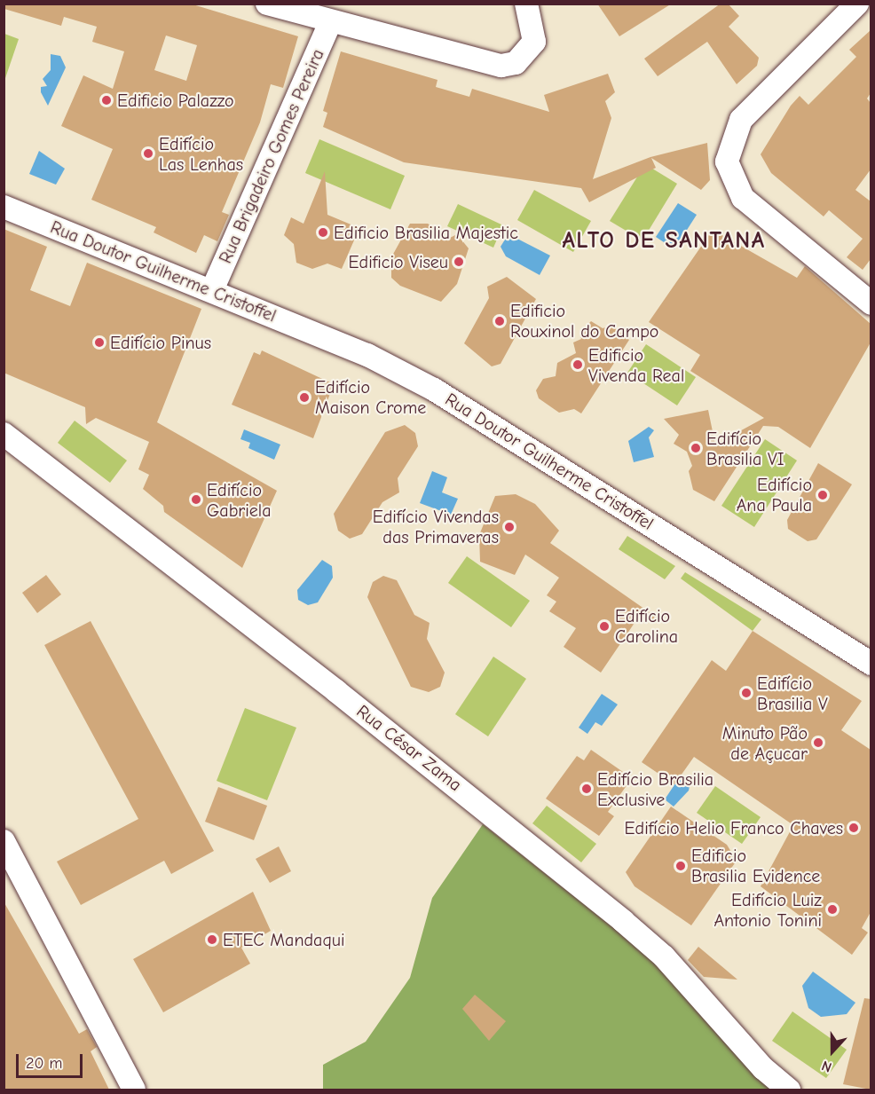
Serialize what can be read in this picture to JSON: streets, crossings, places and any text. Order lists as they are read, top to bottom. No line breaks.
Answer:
{"streets":{"street":["Rua Brigadeiro Gomes Pereira","Rua Doutor Guilherme Cristoffel","Rua César Zama"]},"crossings":[["Rua Brigadeiro Gomes Pereira","Rua Doutor Guilherme Cristoffel"]],"districts":["ALTO DE SANTANA"],"places":["Edificio Palazzo","Edifício Las Lenhas","Edificio Brasilia Majestic","Edificio Viseu","Edificio Rouxinol do Campo","Edifício Pinus","Edificio Vivenda Real","Edifício Maison Crome","Edifício Brasilia VI","Edifício Ana Paula","Edifício Gabriela","Edifício Vivendas das Primaveras","Edifício Carolina","Edifício Brasilia V","Minuto Pão de Açucar","Edifício Brasilia Exclusive","Edifício Helio Franco Chaves","Edificio Brasilia Evidence","Edifício Luiz Antonio Tonini","ETEC Mandaqui"],"scale_bar":"20 m","north":"bottom"}
